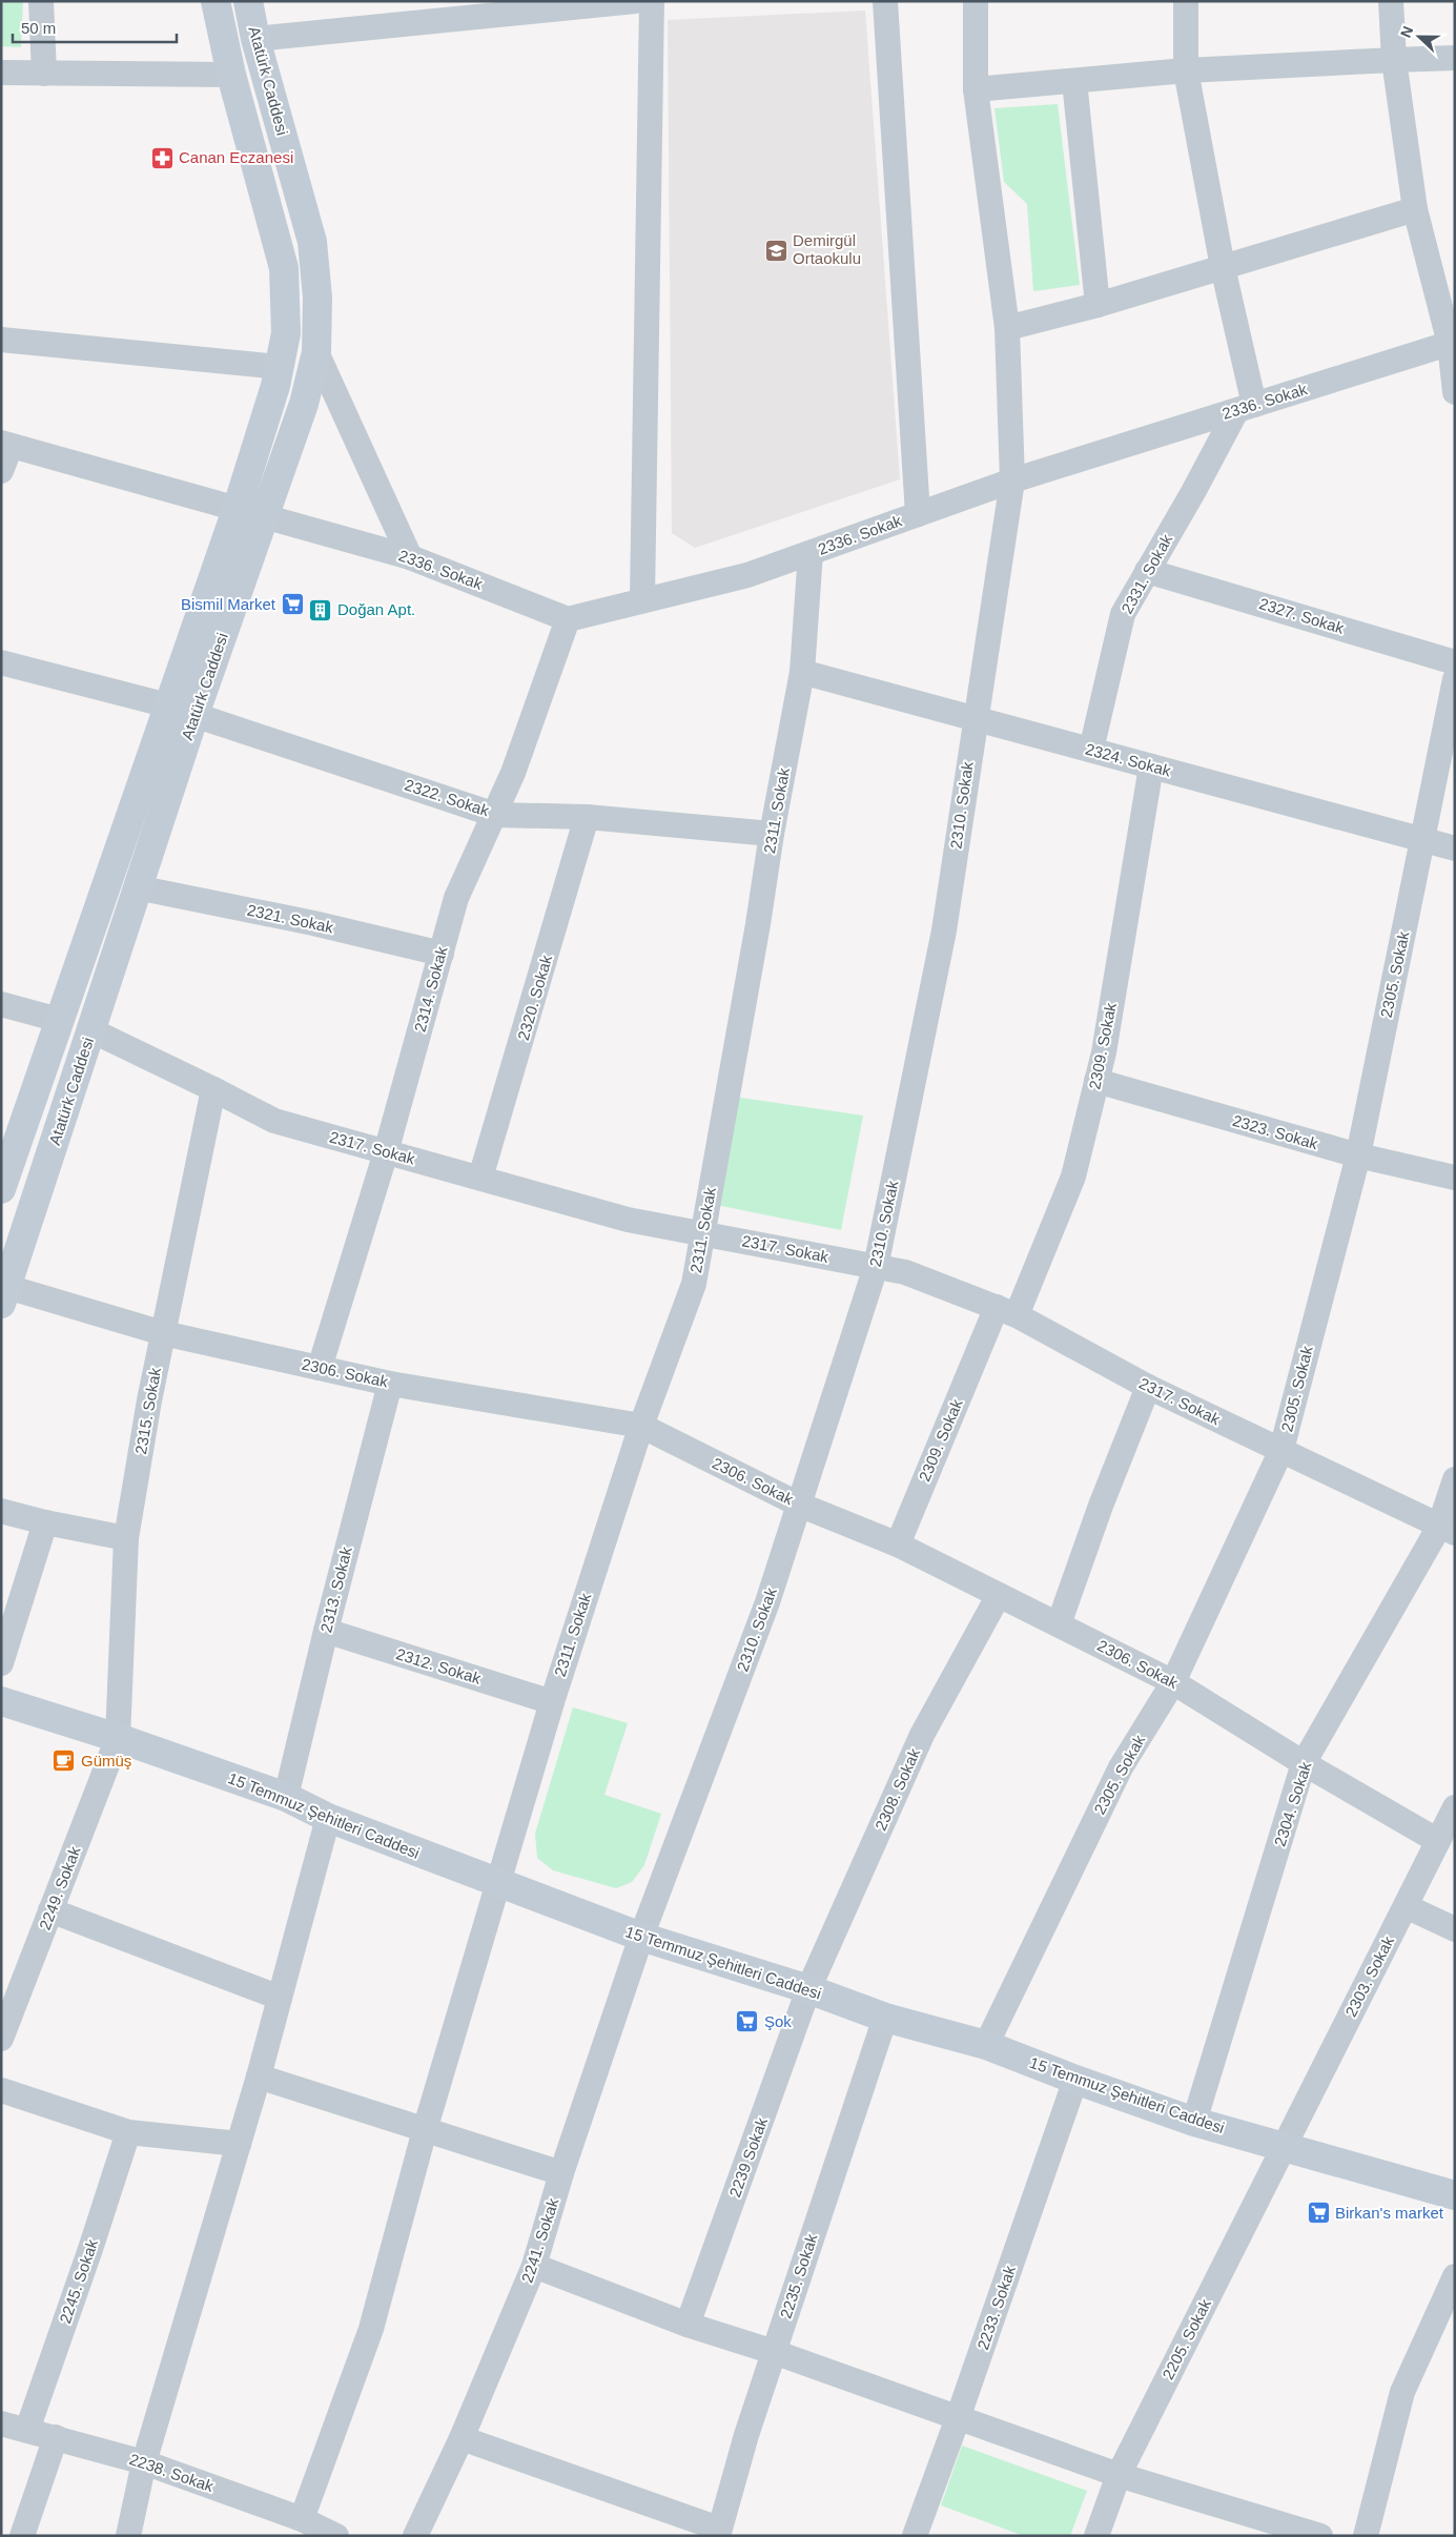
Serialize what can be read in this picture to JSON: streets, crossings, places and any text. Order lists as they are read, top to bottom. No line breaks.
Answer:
{"streets":{"main road":["Atatürk Caddesi","15 Temmuz Şehitleri Caddesi"],"street":["2336. Sokak","2331. Sokak","2327. Sokak","2324. Sokak","2322. Sokak","2310. Sokak","2311. Sokak","2321. Sokak","2305. Sokak","2314. Sokak","2320. Sokak","2309. Sokak","2323. Sokak","2317. Sokak","2306. Sokak","2315. Sokak","2313. Sokak","2312. Sokak","2308. Sokak","2304. Sokak","2249. Sokak","2303. Sokak","2239 Sokak","2241. Sokak","2235. Sokak","2245. Sokak","2233. Sokak","2205. Sokak","2238. Sokak"]},"crossings":[["Atatürk Caddesi","2336. Sokak"],["Atatürk Caddesi","2322. Sokak"],["Atatürk Caddesi","2321. Sokak"],["Atatürk Caddesi","2317. Sokak"],["Atatürk Caddesi","2306. Sokak"],["2336. Sokak","2331. Sokak"],["2336. Sokak","2310. Sokak"],["2336. Sokak","2311. Sokak"],["2336. Sokak","2314. Sokak"],["2331. Sokak","2327. Sokak"],["2331. Sokak","2324. Sokak"],["2324. Sokak","2310. Sokak"],["2324. Sokak","2311. Sokak"],["2324. Sokak","2305. Sokak"],["2324. Sokak","2309. Sokak"],["2322. Sokak","2311. Sokak"],["2322. Sokak","2314. Sokak"],["2322. Sokak","2320. Sokak"],["2310. Sokak","2317. Sokak"],["2310. Sokak","2306. Sokak"],["2310. Sokak","15 Temmuz Şehitleri Caddesi"],["2310. Sokak","2241. Sokak"],["2311. Sokak","2317. Sokak"],["2311. Sokak","2306. Sokak"],["2311. Sokak","2312. Sokak"],["2311. Sokak","15 Temmuz Şehitleri Caddesi"],["2311. Sokak","2238. Sokak"],["2321. Sokak","2314. Sokak"],["2305. Sokak","2323. Sokak"],["2305. Sokak","2317. Sokak"],["2305. Sokak","2306. Sokak"],["2305. Sokak","15 Temmuz Şehitleri Caddesi"],["2314. Sokak","2317. Sokak"],["2314. Sokak","2306. Sokak"],["2320. Sokak","2317. Sokak"],["2309. Sokak","2323. Sokak"],["2309. Sokak","2317. Sokak"],["2309. Sokak","2306. Sokak"],["2317. Sokak","2315. Sokak"],["2317. Sokak","2304. Sokak"],["2306. Sokak","2315. Sokak"],["2306. Sokak","2313. Sokak"],["2306. Sokak","2308. Sokak"],["2306. Sokak","2304. Sokak"],["2306. Sokak","2303. Sokak"],["2315. Sokak","15 Temmuz Şehitleri Caddesi"],["2315. Sokak","2249. Sokak"],["2313. Sokak","2312. Sokak"],["2313. Sokak","15 Temmuz Şehitleri Caddesi"],["2308. Sokak","15 Temmuz Şehitleri Caddesi"],["2308. Sokak","2239 Sokak"],["2304. Sokak","15 Temmuz Şehitleri Caddesi"],["15 Temmuz Şehitleri Caddesi","2249. Sokak"],["15 Temmuz Şehitleri Caddesi","2303. Sokak"],["15 Temmuz Şehitleri Caddesi","2239 Sokak"],["15 Temmuz Şehitleri Caddesi","2241. Sokak"],["15 Temmuz Şehitleri Caddesi","2235. Sokak"],["15 Temmuz Şehitleri Caddesi","2233. Sokak"],["15 Temmuz Şehitleri Caddesi","2205. Sokak"],["2303. Sokak","2205. Sokak"],["2245. Sokak","2238. Sokak"]],"places":{"pharmacy":["Canan Eczanesi"],"school or university":["Demirgül Ortaokulu"],"supermarket":["Bismil Market","Şok","Birkan's market"],"building":["Doğan Apt."],"cafe":["Gümüş"]},"scale_bar":"50 m","north":"left"}
